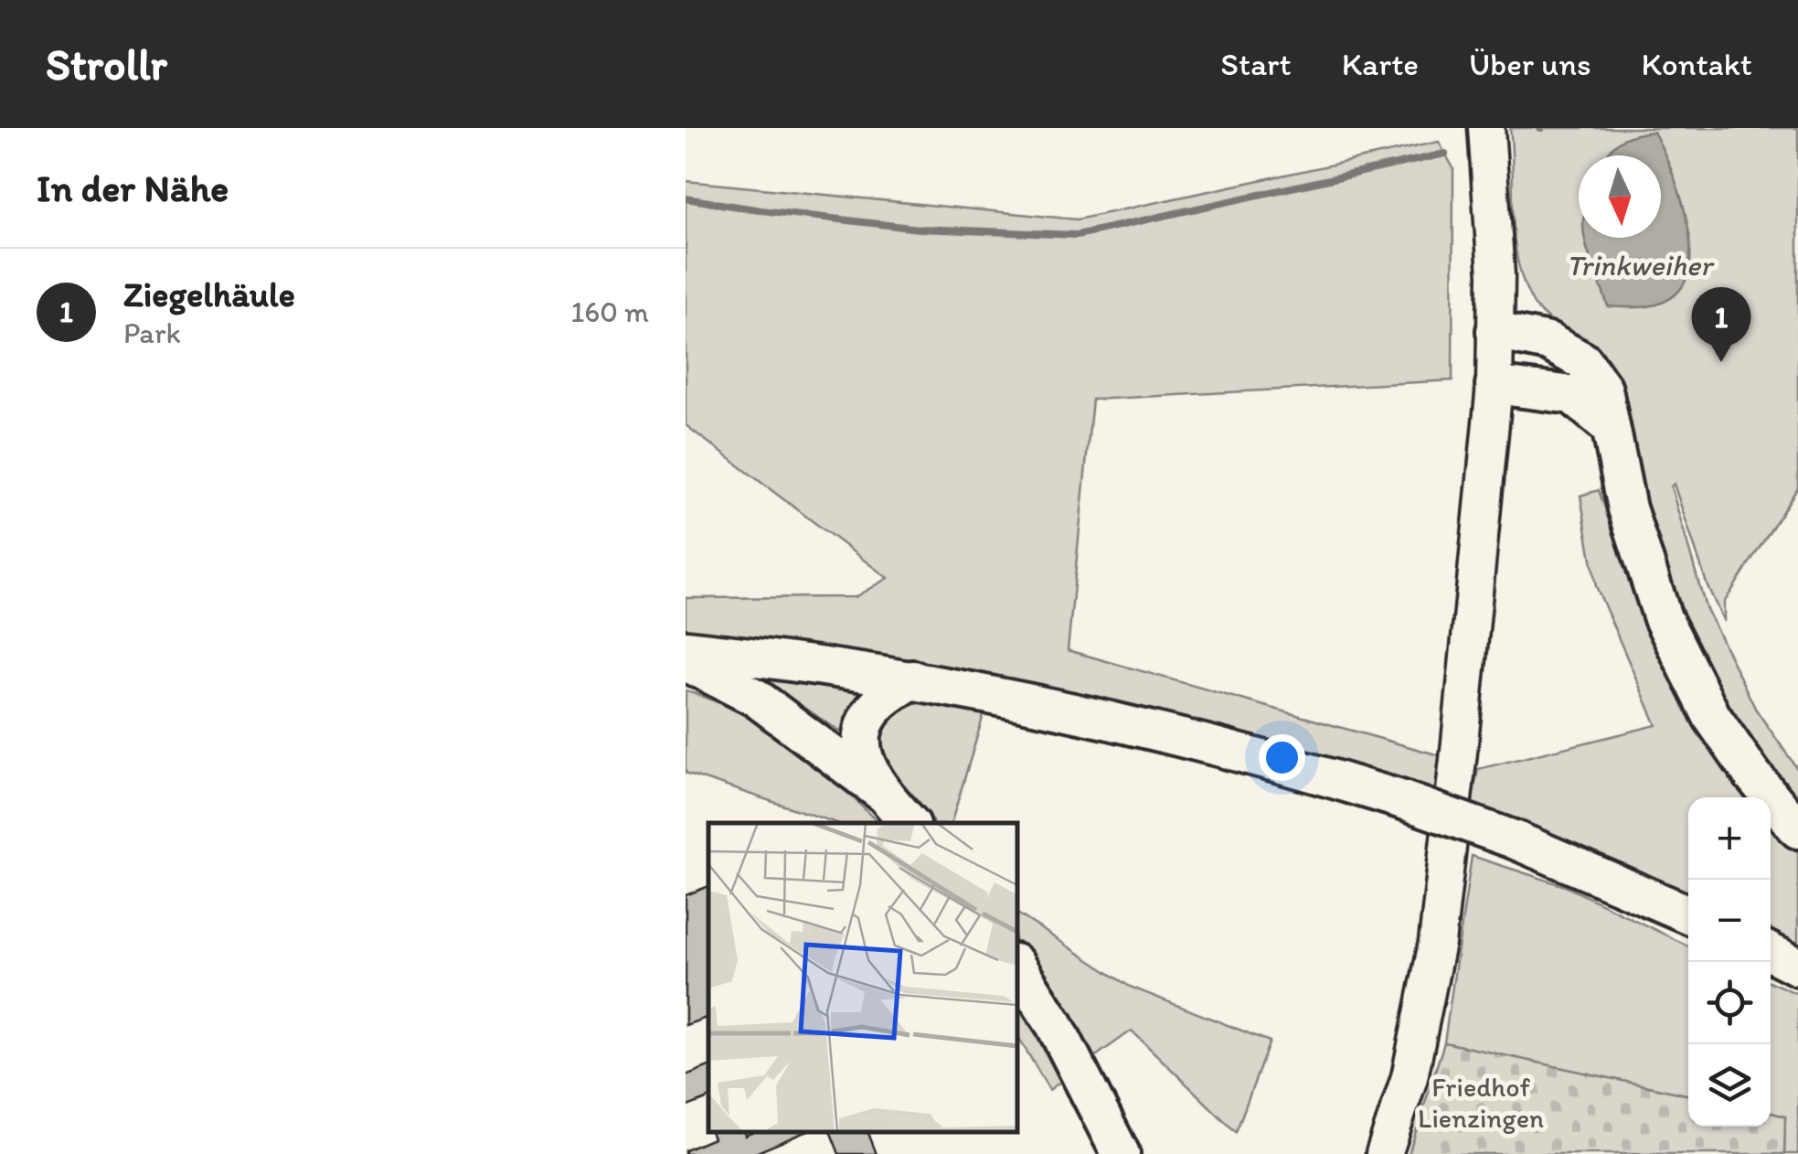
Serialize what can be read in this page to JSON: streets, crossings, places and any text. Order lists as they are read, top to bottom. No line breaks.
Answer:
{"water":["Trinkweiher"],"parks":["Friedhof Lienzingen"],"north":"bottom","page":{"header":"Strollr","nav":["Start","Karte","Über uns","Kontakt"],"heading":"In der Nähe","list":[{"mark":"1","name":"Ziegelhäule","note":"Park","value":"160 m"}],"pins":"1","map_buttons":["+","−"]}}
